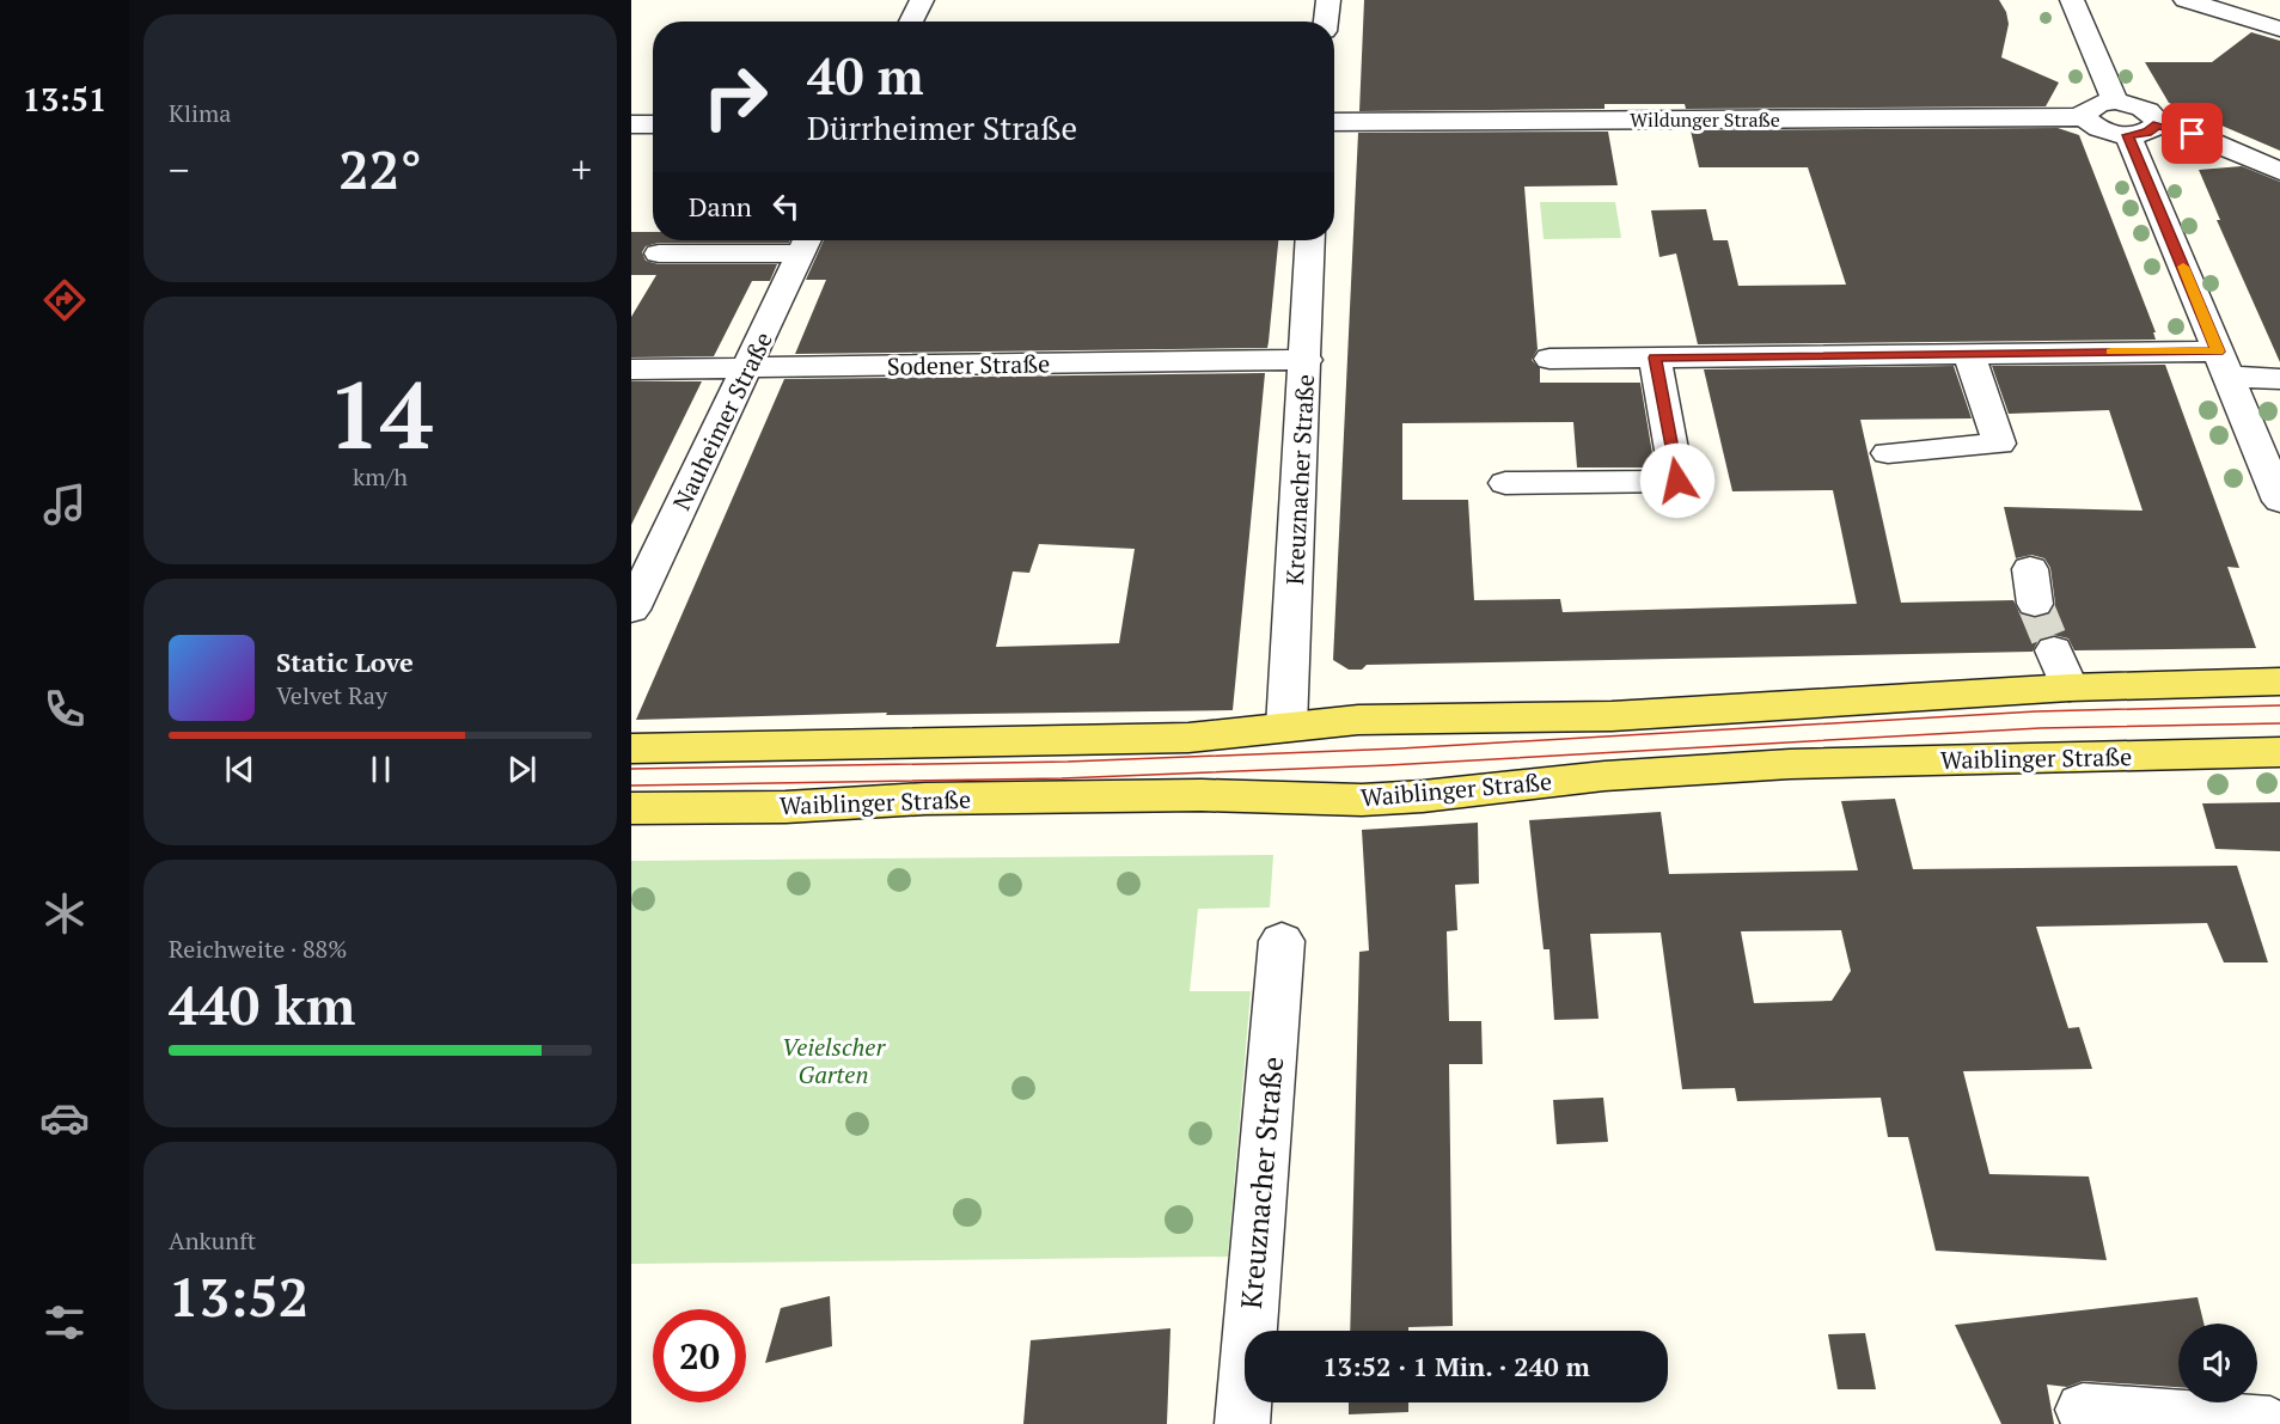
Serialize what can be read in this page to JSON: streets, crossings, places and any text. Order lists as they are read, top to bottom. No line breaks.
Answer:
{"streets":{"main road":["Waiblinger Straße"],"street":["Wildunger Straße","Sodener Straße","Nauheimer Straße","Kreuznacher Straße"]},"crossings":[["Sodener Straße","Nauheimer Straße"],["Sodener Straße","Kreuznacher Straße"]],"parks":["Veielscher Garten"],"page":{"tabs":"13:51","tile":["Klima",["14","km/h"],["Reichweite · 88%","440 km"],["Ankunft","13:52"]],"turn":["40 m","Dürrheimer Straße"],"heat":["−","22°","+"],"then":"Dann","song":["Static Love","Velvet Ray"],"limit":"20","trip":"13:52 · 1 Min. · 240 m"}}
